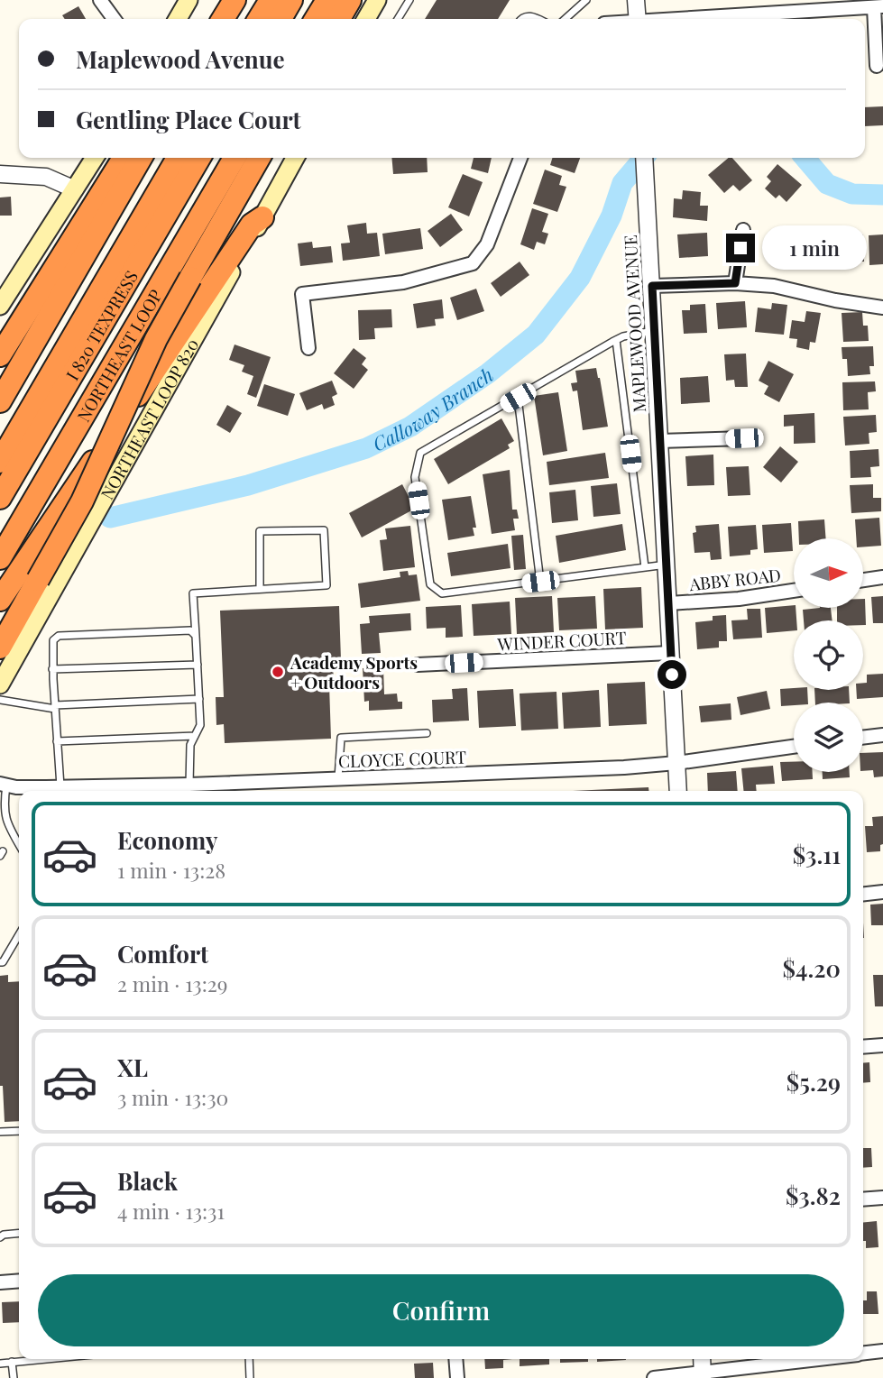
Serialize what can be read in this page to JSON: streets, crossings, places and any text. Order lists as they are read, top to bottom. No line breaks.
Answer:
{"streets":{"highway":["I 820 TEXPRESS","NORTHEAST LOOP"],"main road":["NORTHEAST LOOP 820"],"street":["MAPLEWOOD AVENUE","ABBY ROAD","WINDER COURT","CLOYCE COURT"]},"crossings":[["MAPLEWOOD AVENUE","ABBY ROAD"],["MAPLEWOOD AVENUE","WINDER COURT"],["MAPLEWOOD AVENUE","CLOYCE COURT"]],"water":["Calloway Branch"],"places":["Academy Sports + Outdoors"],"north":"right","page":{"banner":["Maplewood Avenue","Gentling Place Court"],"bubble":"1 min","list":[{"name":"Economy","note":"1 min · 13:28","value":"$3.11"},{"name":"Comfort","note":"2 min · 13:29","value":"$4.20"},{"name":"XL","note":"3 min · 13:30","value":"$5.29"},{"name":"Black","note":"4 min · 13:31","value":"$3.82"}],"buttons":"Confirm"}}
